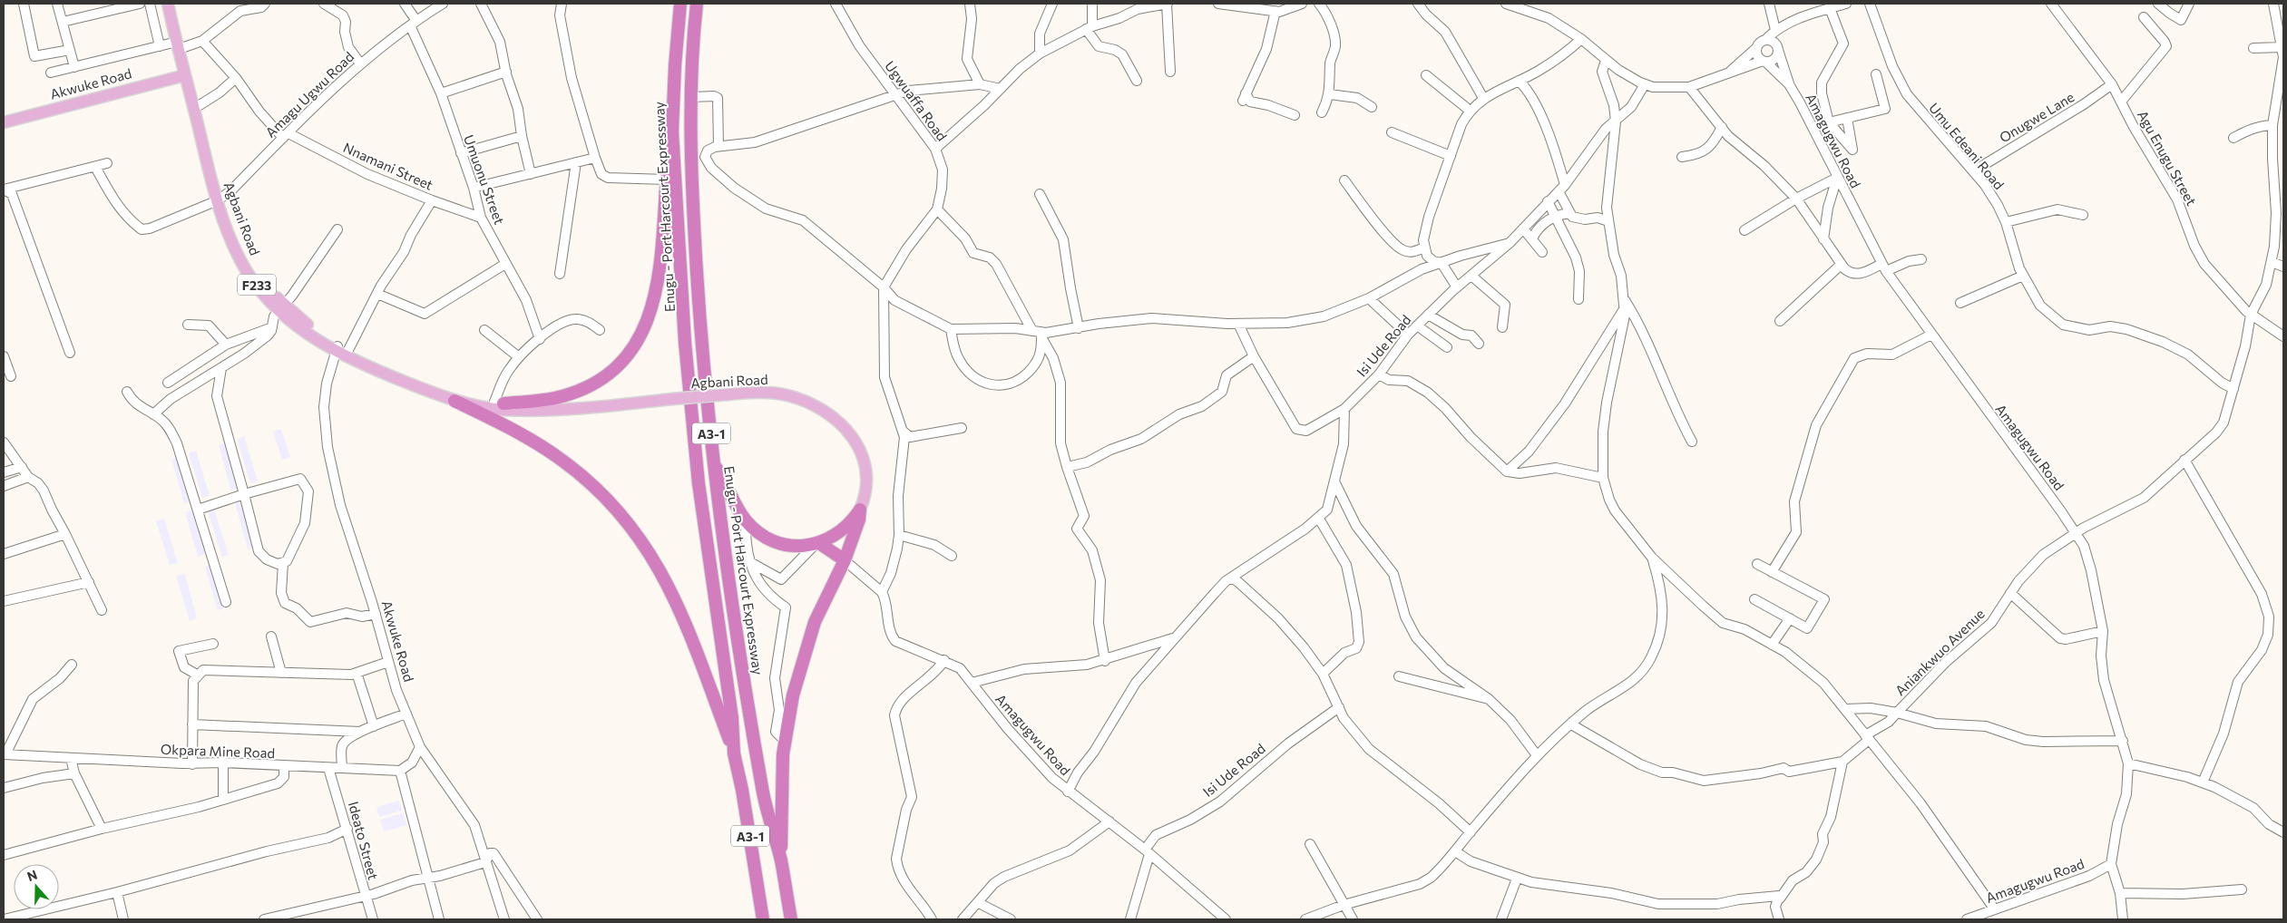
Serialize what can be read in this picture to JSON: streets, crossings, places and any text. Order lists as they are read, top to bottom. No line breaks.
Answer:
{"streets":{"highway":["Enugu - Port Harcourt Expressway","A3-1"],"main road":["Akwuke Road","Agbani Road","F233"],"street":["Amagu Ugwu Road","Ugwuaffa Road","Onugwe Lane","Amagugwu Road","Umu Edeani Road","Agu Enugu Street","Nnamani Street","Umuonu Street","Isi Ude Road","Aniankwuo Avenue","Okpara Mine Road","Ideato Street"]},"crossings":[["Akwuke Road","Nnamani Street"],["Akwuke Road","Agbani Road"],["Amagu Ugwu Road","Nnamani Street"],["Amagu Ugwu Road","Umuonu Street"],["Amagu Ugwu Road","Agbani Road"],["Onugwe Lane","Umu Edeani Road"],["Onugwe Lane","Agu Enugu Street"],["Amagugwu Road","Isi Ude Road"],["Amagugwu Road","Aniankwuo Avenue"],["Umu Edeani Road","Aniankwuo Avenue"],["Agu Enugu Street","Aniankwuo Avenue"],["Nnamani Street","Umuonu Street"],["Okpara Mine Road","Ideato Street"]],"north":"top"}
